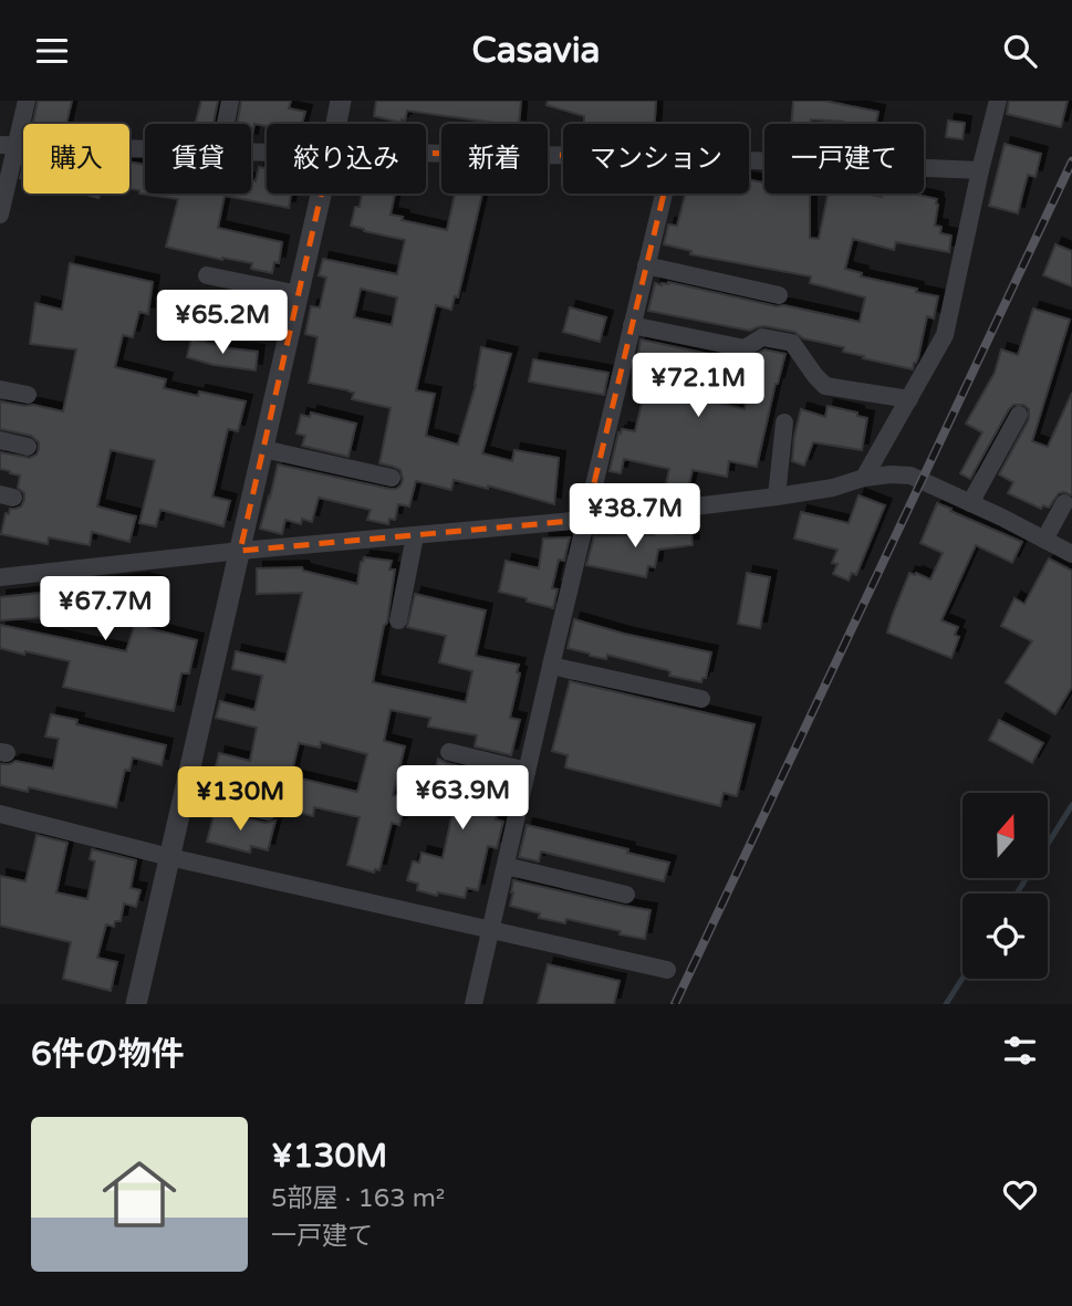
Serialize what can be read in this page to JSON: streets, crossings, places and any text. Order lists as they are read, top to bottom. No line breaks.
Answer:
{"north":"top","page":{"header":"Casavia","chip":["購入","賃貸","絞り込み","新着","マンション","一戸建て"],"price":["¥65.2M","¥72.1M","¥38.7M","¥67.7M","¥63.9M","¥130M"],"heading":"6件の物件","list":[{"name":"¥130M","note":"5部屋 · 163 m² · 一戸建て"}]}}
